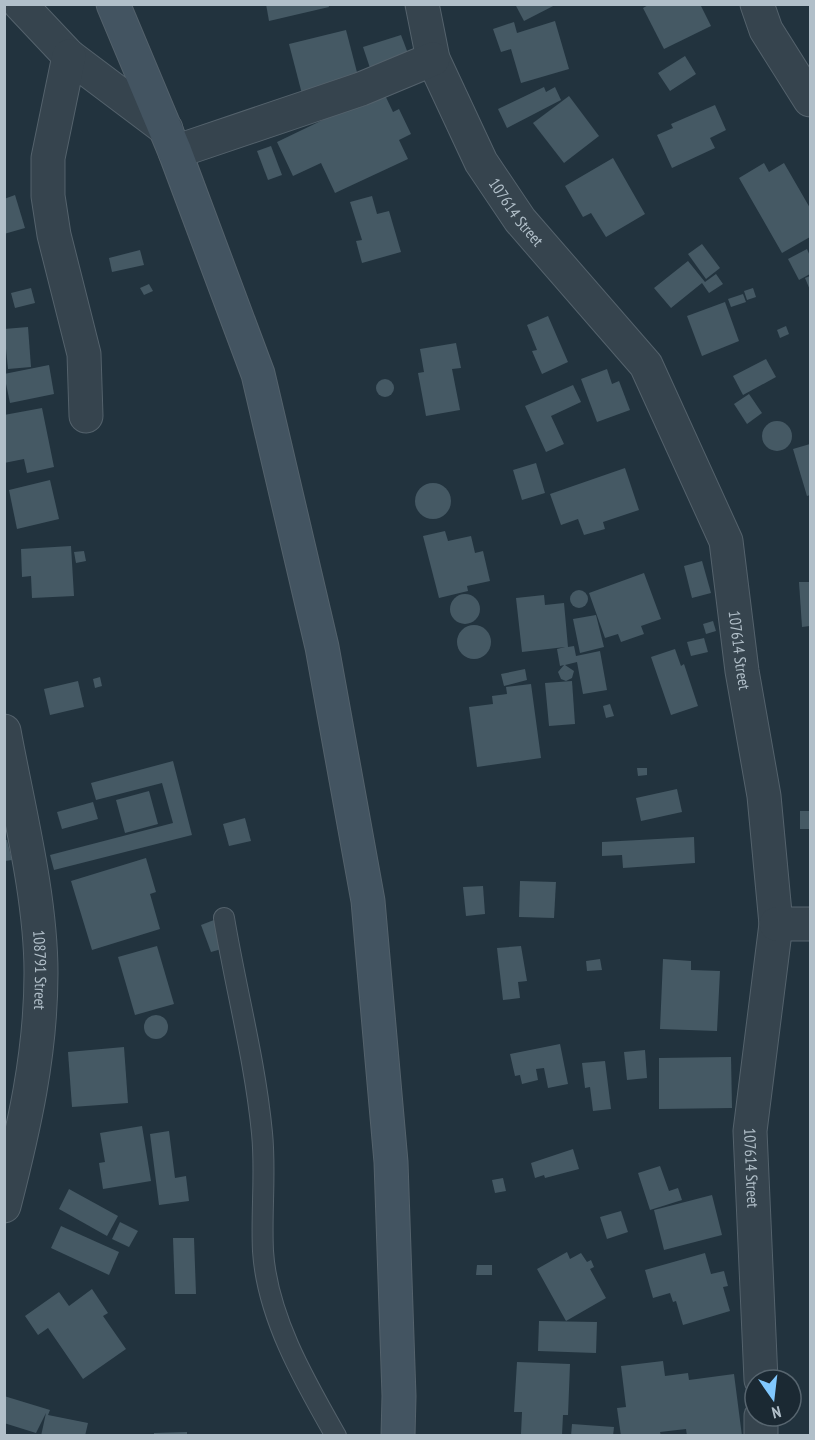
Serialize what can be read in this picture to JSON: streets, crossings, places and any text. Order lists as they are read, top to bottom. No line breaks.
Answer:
{"streets":{"street":["107614 Street","108791 Street"]},"north":"bottom"}
